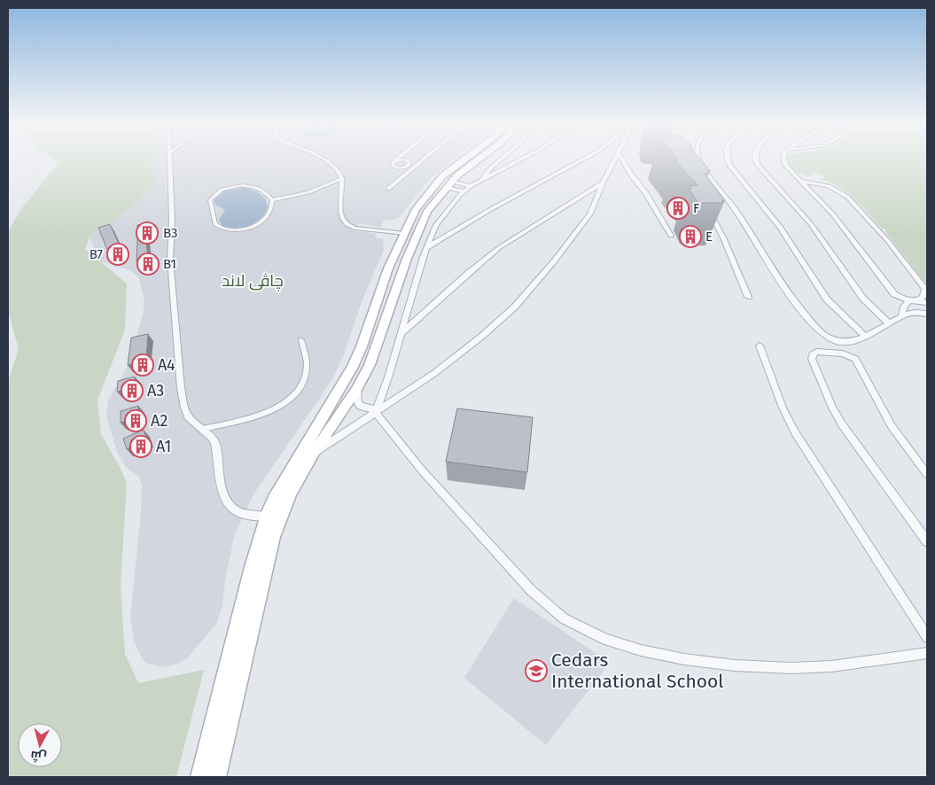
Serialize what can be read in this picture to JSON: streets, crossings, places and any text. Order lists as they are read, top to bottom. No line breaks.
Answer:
{"parks":["چاڤی لاند"],"places":{"building":["F","B3","E","B7","B1","A4","A3","A2","A1"],"school or university":["Cedars International School"]},"north":"bottom"}
